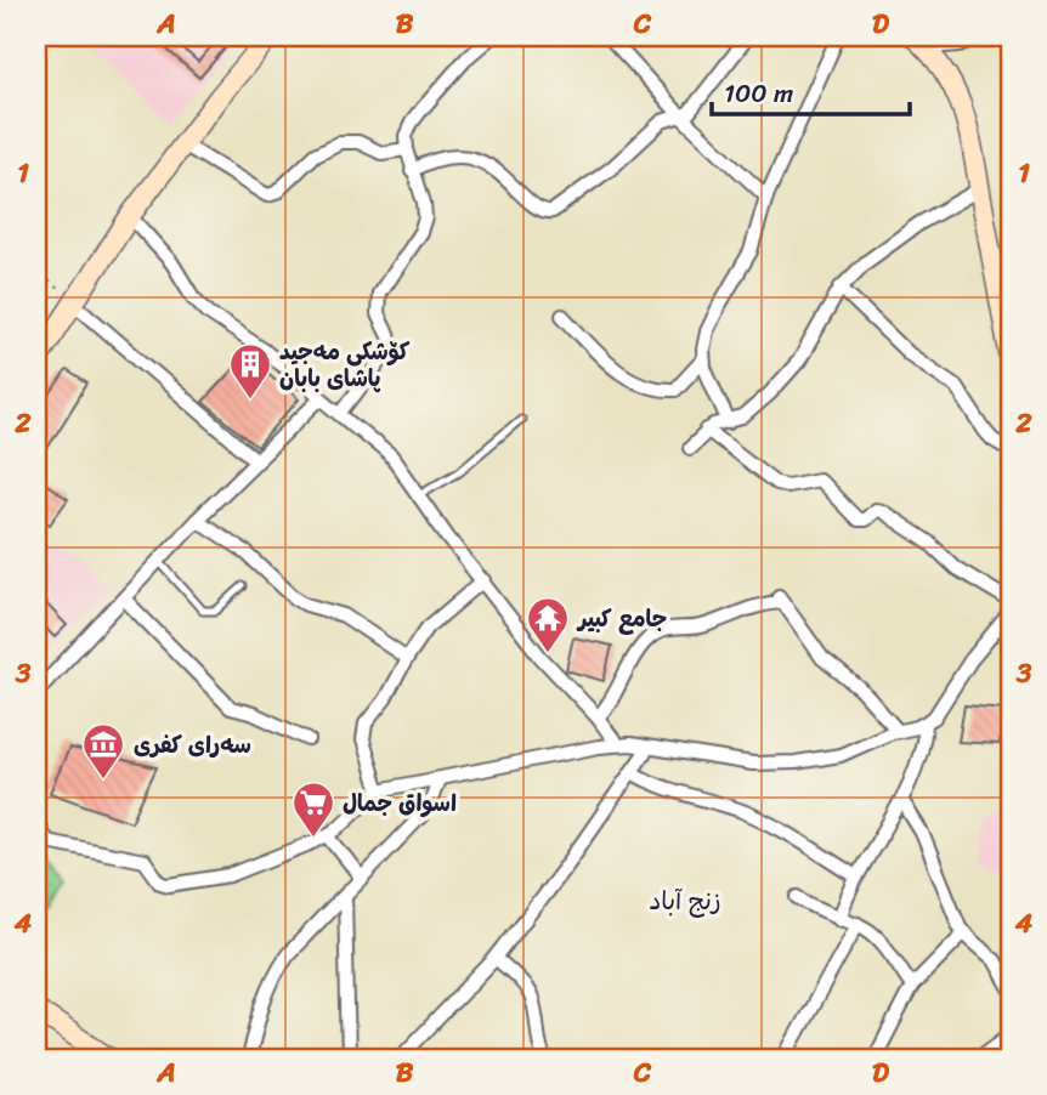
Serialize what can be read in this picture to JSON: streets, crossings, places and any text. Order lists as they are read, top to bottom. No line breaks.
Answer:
{"districts":["زنج آباد"],"places":{"building":["کۆشکی مەجید پاشای بابان"],"temple":["جامع كبير"],"museum":["سەرای کفری"],"supermarket":["اسواق جمال"]},"scale_bar":"100 m","grid":{"columns":["A","B","C","D"],"rows":["1","2","3","4"]}}
